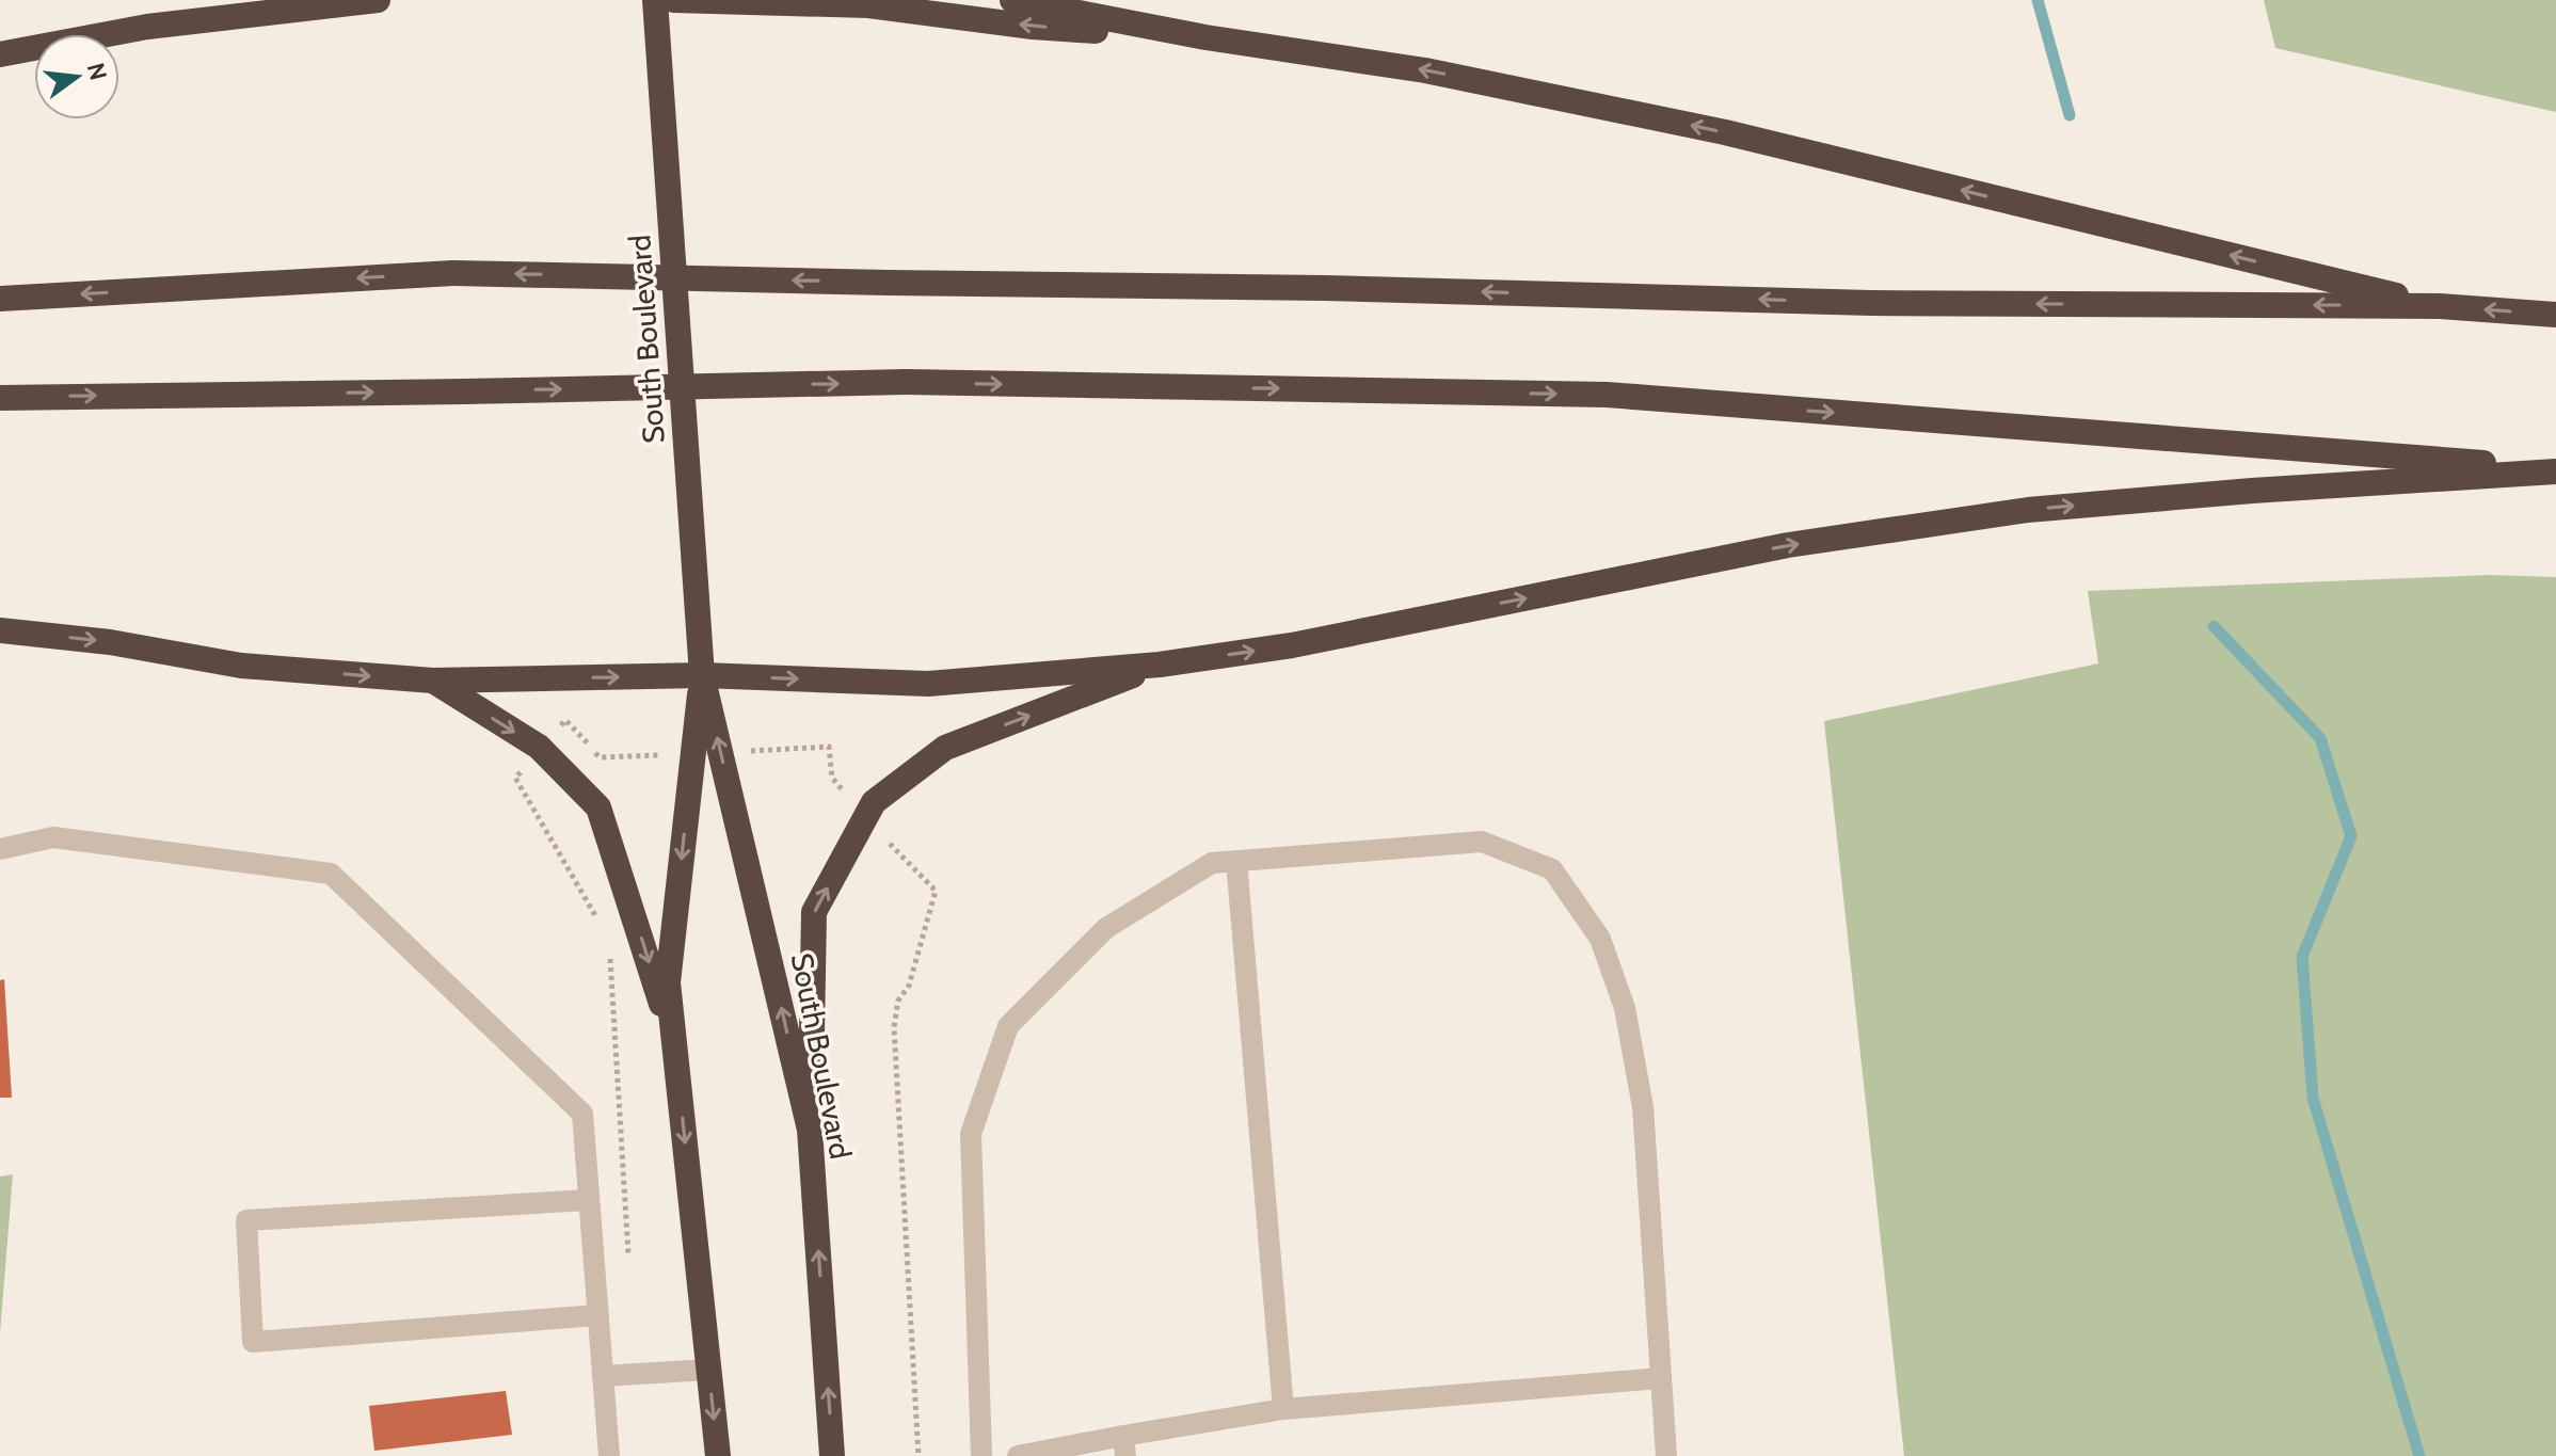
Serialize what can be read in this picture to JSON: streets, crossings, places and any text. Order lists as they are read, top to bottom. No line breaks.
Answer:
{"streets":{"highway":["South Boulevard"]},"north":"right"}
